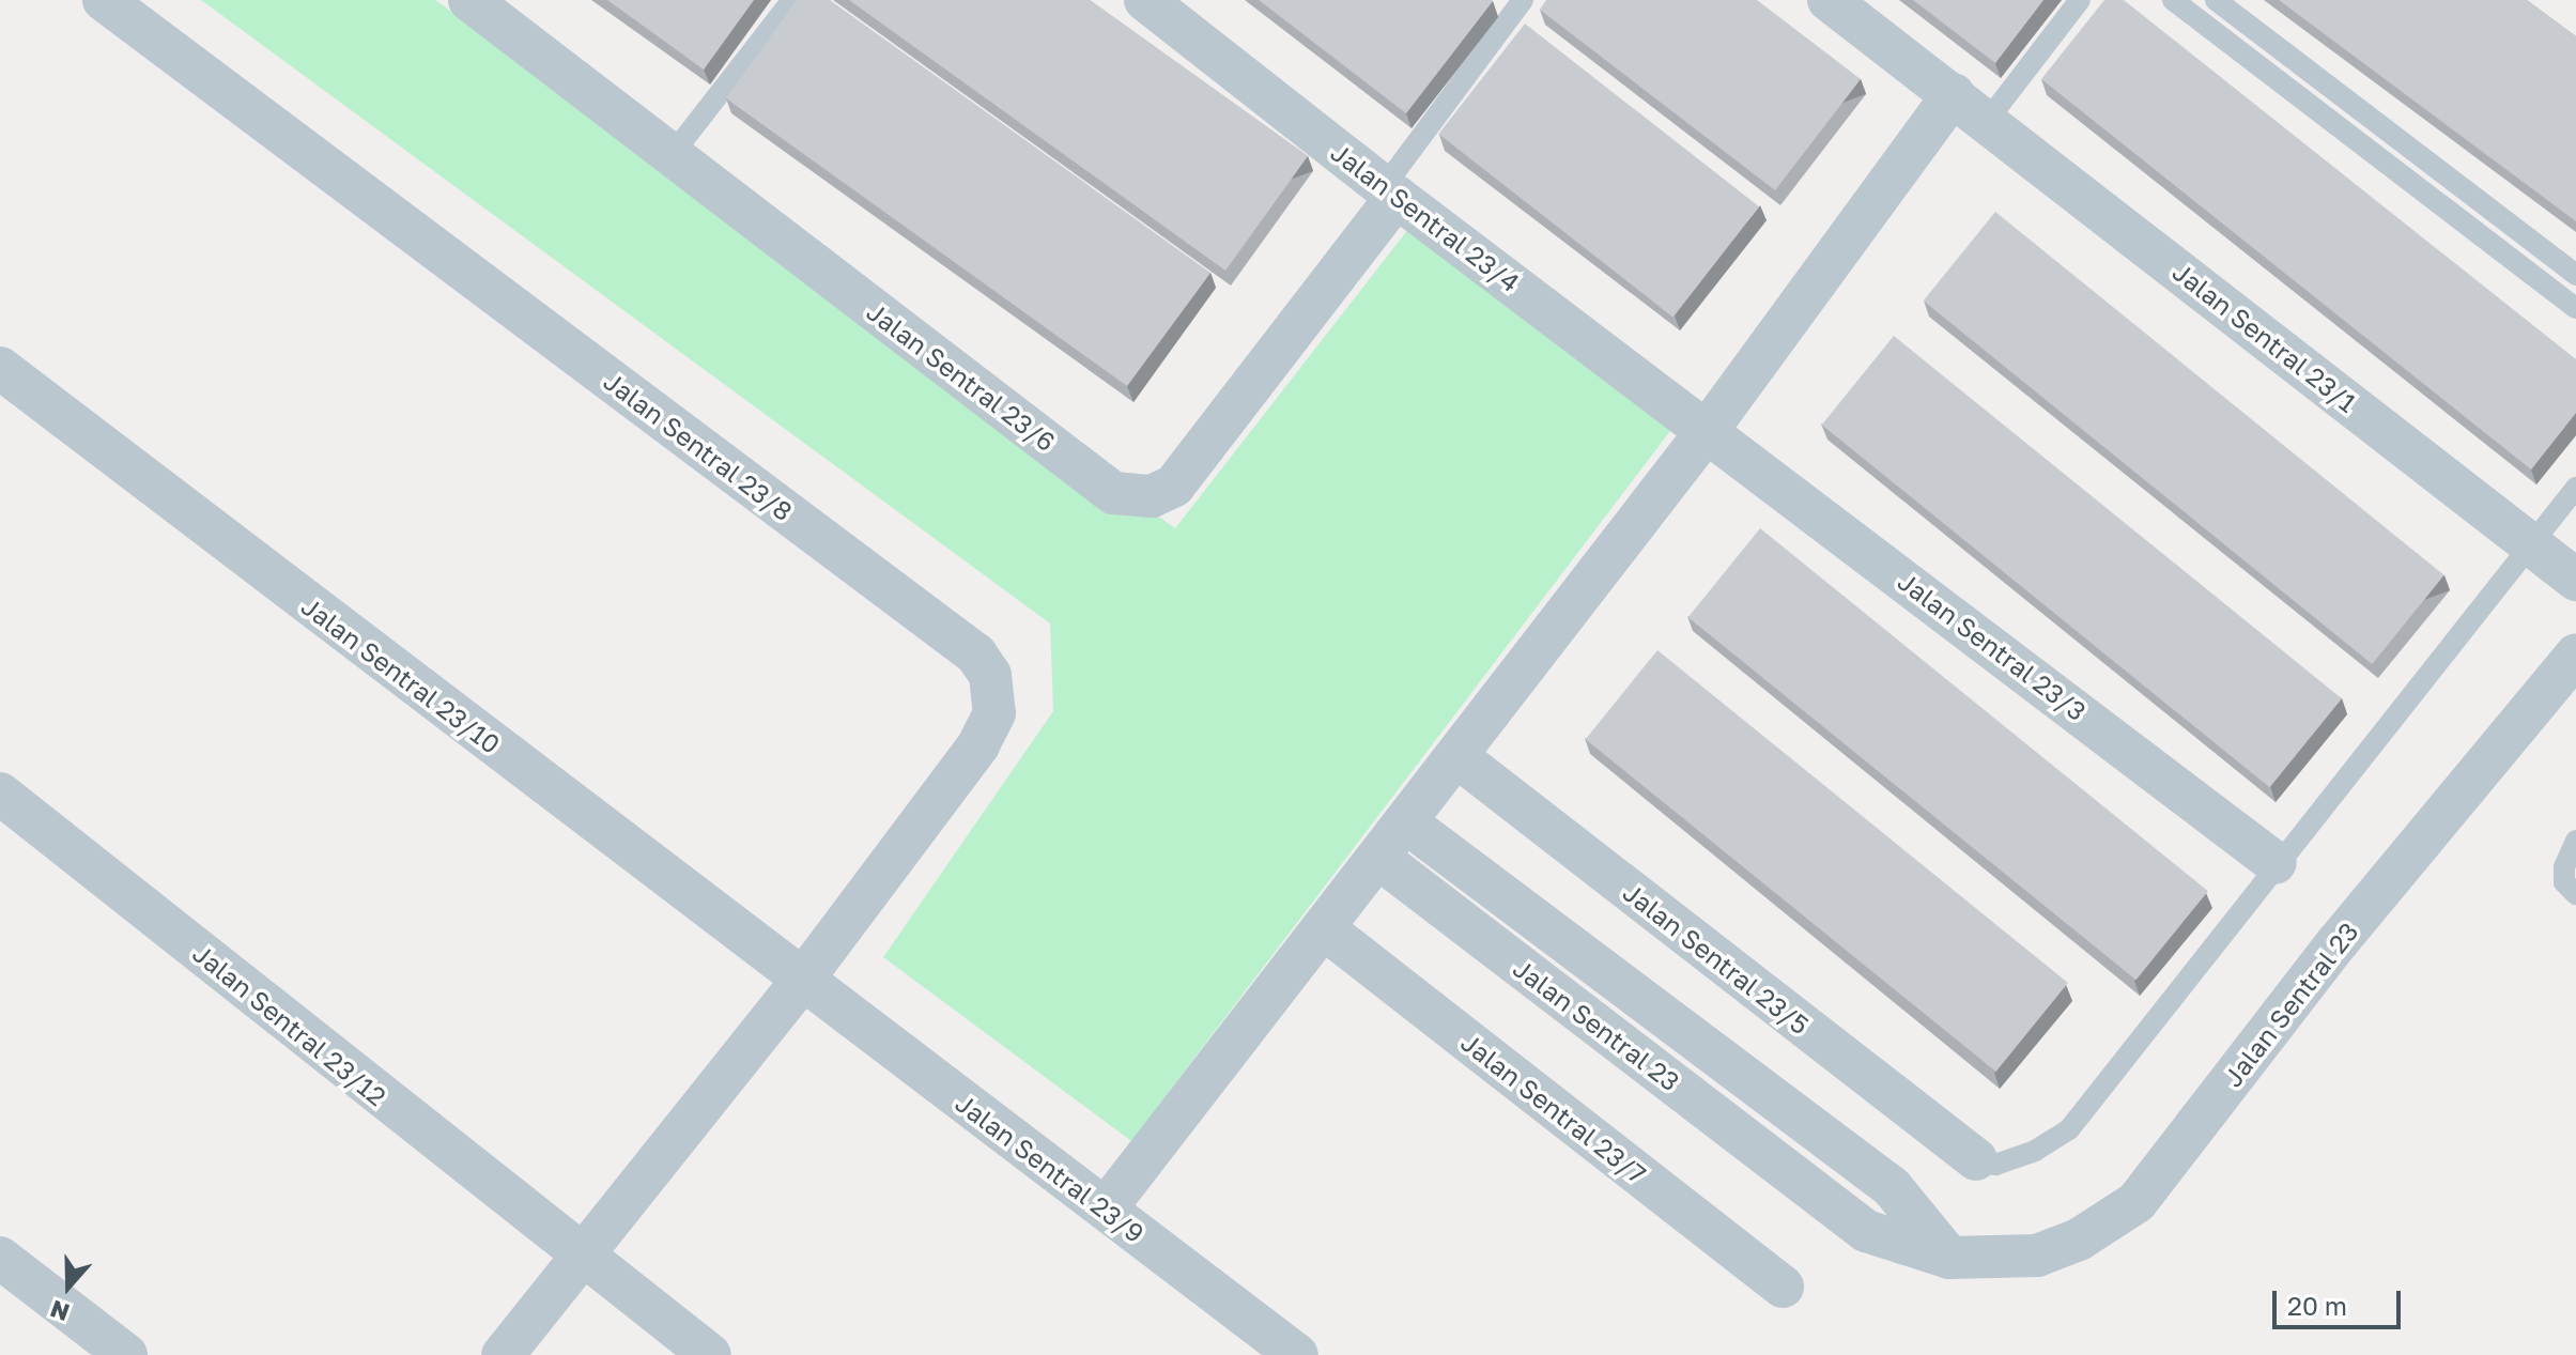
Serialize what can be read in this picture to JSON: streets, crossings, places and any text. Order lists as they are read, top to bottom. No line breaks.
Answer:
{"streets":{"street":["Jalan Sentral 23/4","Jalan Sentral 23/1","Jalan Sentral 23/6","Jalan Sentral 23/8","Jalan Sentral 23/3","Jalan Sentral 23/10","Jalan Sentral 23/5","Jalan Sentral 23","Jalan Sentral 23/12","Jalan Sentral 23/7","Jalan Sentral 23/9"]},"crossings":[["Jalan Sentral 23/4","Jalan Sentral 23/6"],["Jalan Sentral 23/4","Jalan Sentral 23/3"],["Jalan Sentral 23/8","Jalan Sentral 23/10"],["Jalan Sentral 23/8","Jalan Sentral 23/12"],["Jalan Sentral 23/8","Jalan Sentral 23/9"],["Jalan Sentral 23/10","Jalan Sentral 23/9"]],"scale_bar":"20 m","north":"bottom"}
